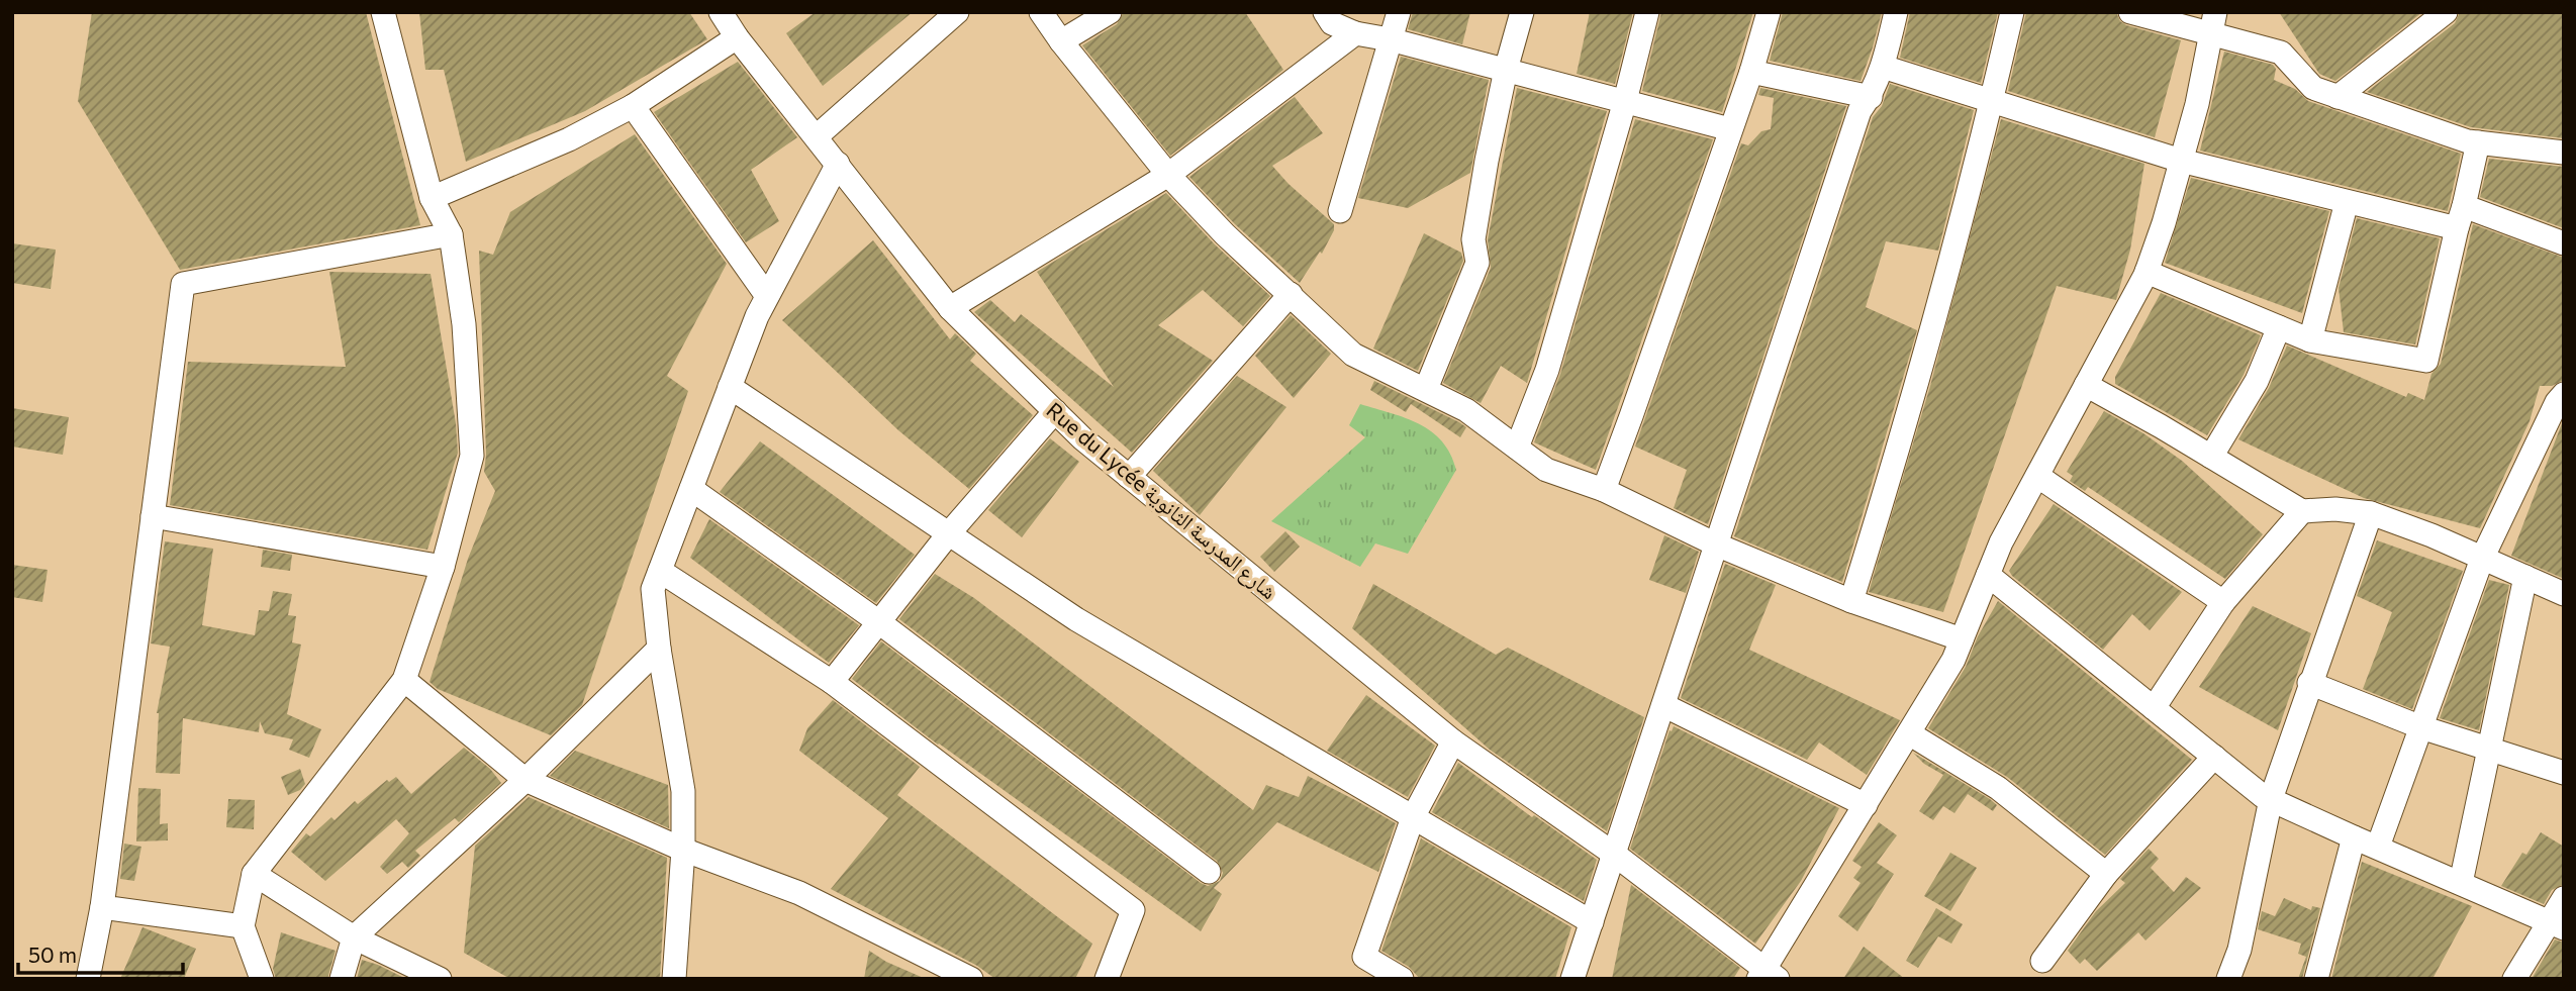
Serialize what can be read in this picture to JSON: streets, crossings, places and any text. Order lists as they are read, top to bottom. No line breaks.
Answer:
{"streets":{"street":["Rue du Lycée شارع المدرسة الثانوية"]},"scale_bar":"50 m"}
